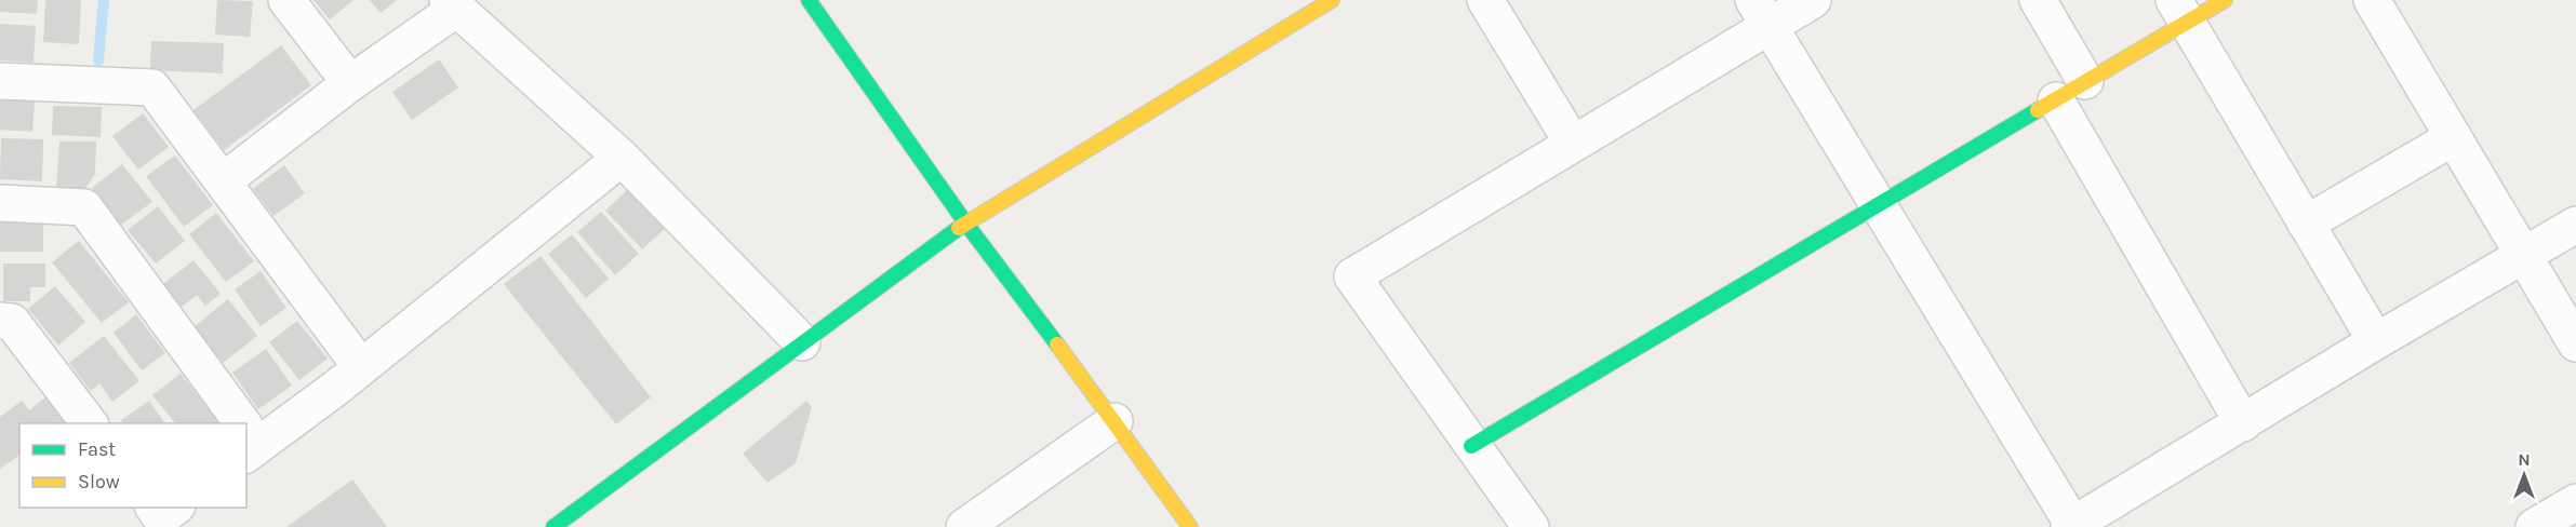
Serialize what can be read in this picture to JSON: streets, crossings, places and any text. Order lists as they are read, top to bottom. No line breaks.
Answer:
{"legend":["Fast","Slow"],"north":"top"}
